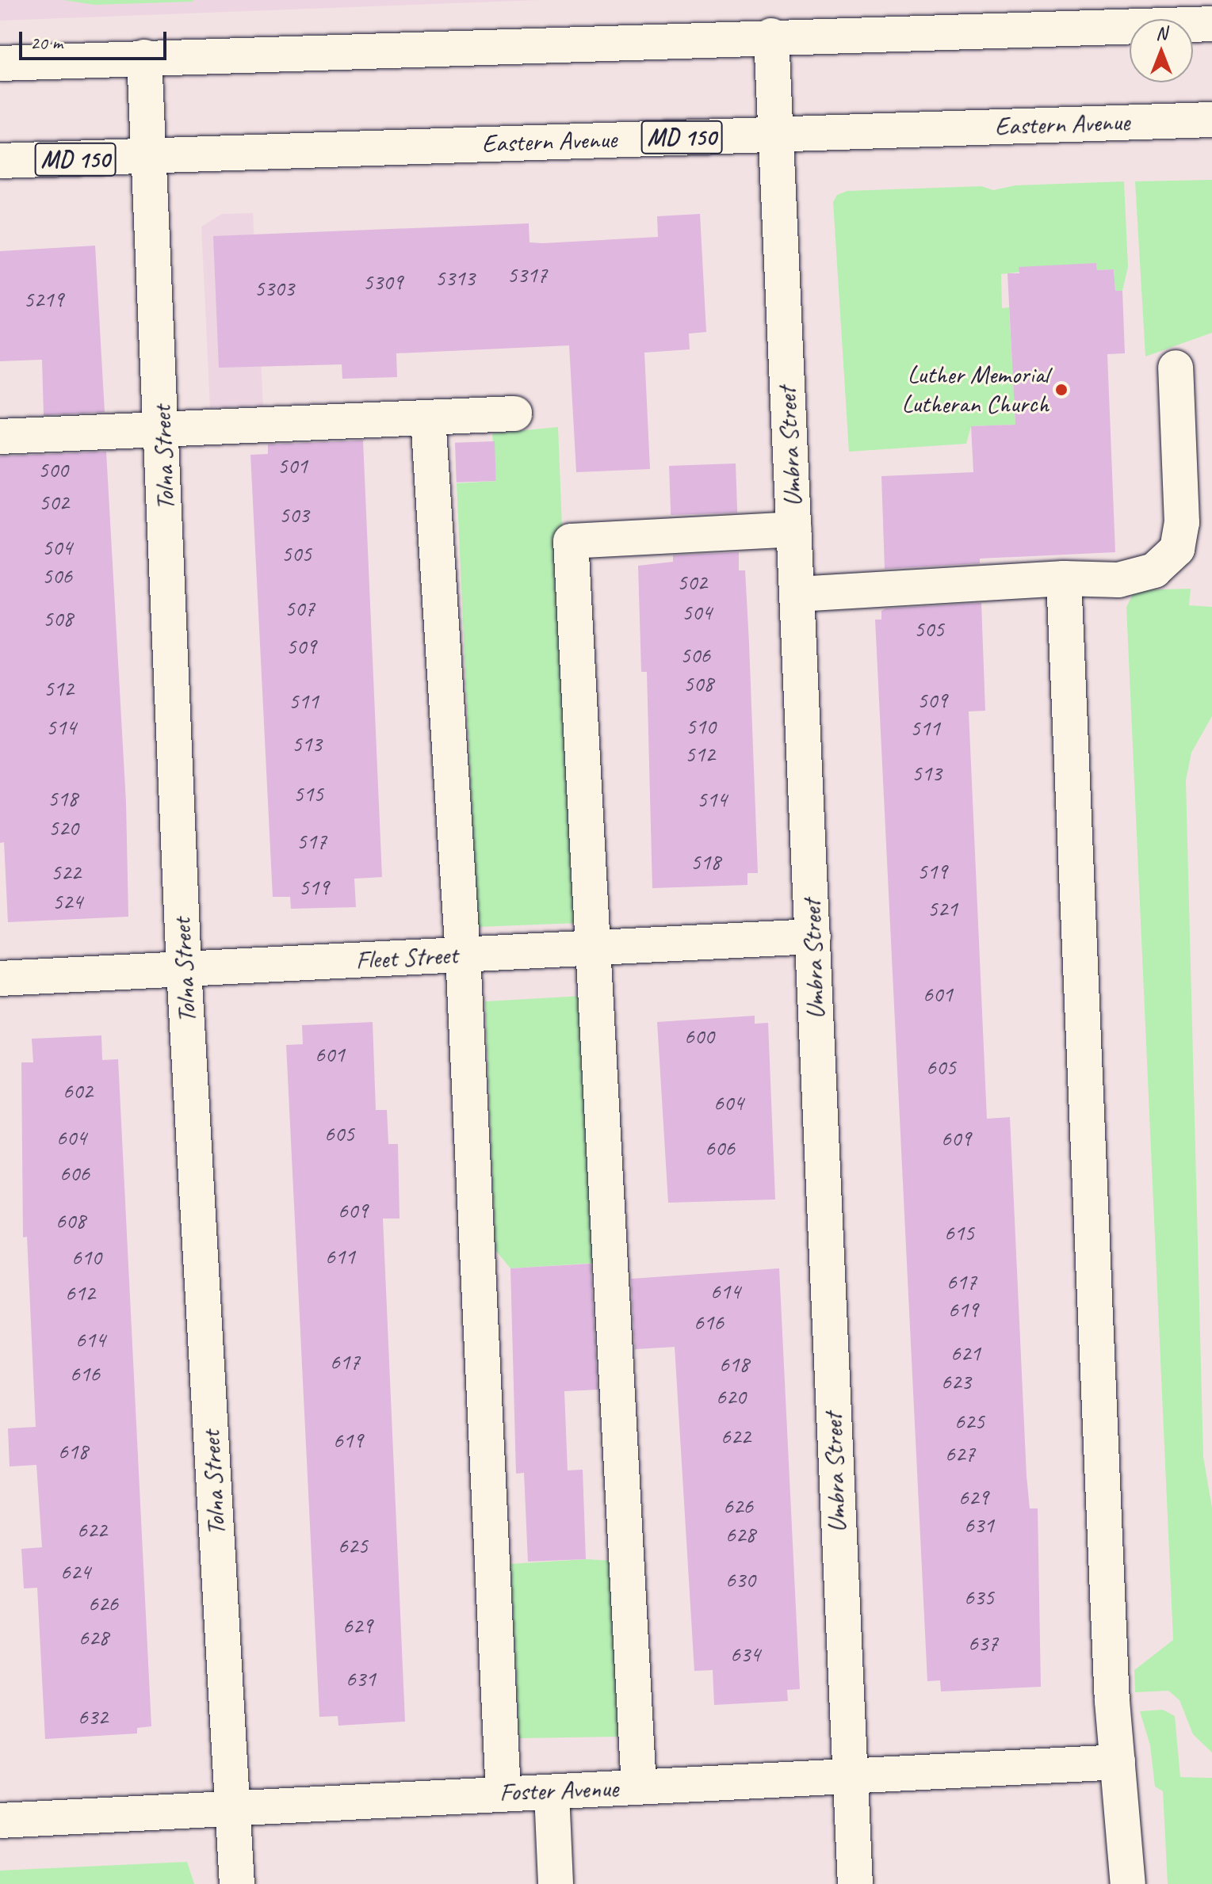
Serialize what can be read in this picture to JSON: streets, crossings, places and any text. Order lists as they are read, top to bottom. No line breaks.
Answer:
{"streets":{"street":["Eastern Avenue","MD 150","Umbra Street","Tolna Street","Fleet Street","Foster Avenue"]},"crossings":[["Eastern Avenue","Umbra Street"],["Eastern Avenue","Tolna Street"],["Umbra Street","Fleet Street"],["Umbra Street","Foster Avenue"],["Tolna Street","Fleet Street"],["Tolna Street","Foster Avenue"]],"places":["Luther Memorial Lutheran Church"],"house_numbers":["5317","5313","5309","5303","5219","501","500","502","503","504","505","506","502","507","504","508","505","509","506","508","512","509","511","510","514","511","513","512","513","515","518","514","520","517","518","519","522","519","524","521","601","600","601","605","602","604","605","604","609","606","606","609","608","615","611","610","617","614","612","619","616","614","621","617","618","616","623","620","625","622","619","618","627","629","626","631","622","628","625","624","630","635","626","629","628","637","634","631","632"],"scale_bar":"20 m","north":"top"}
